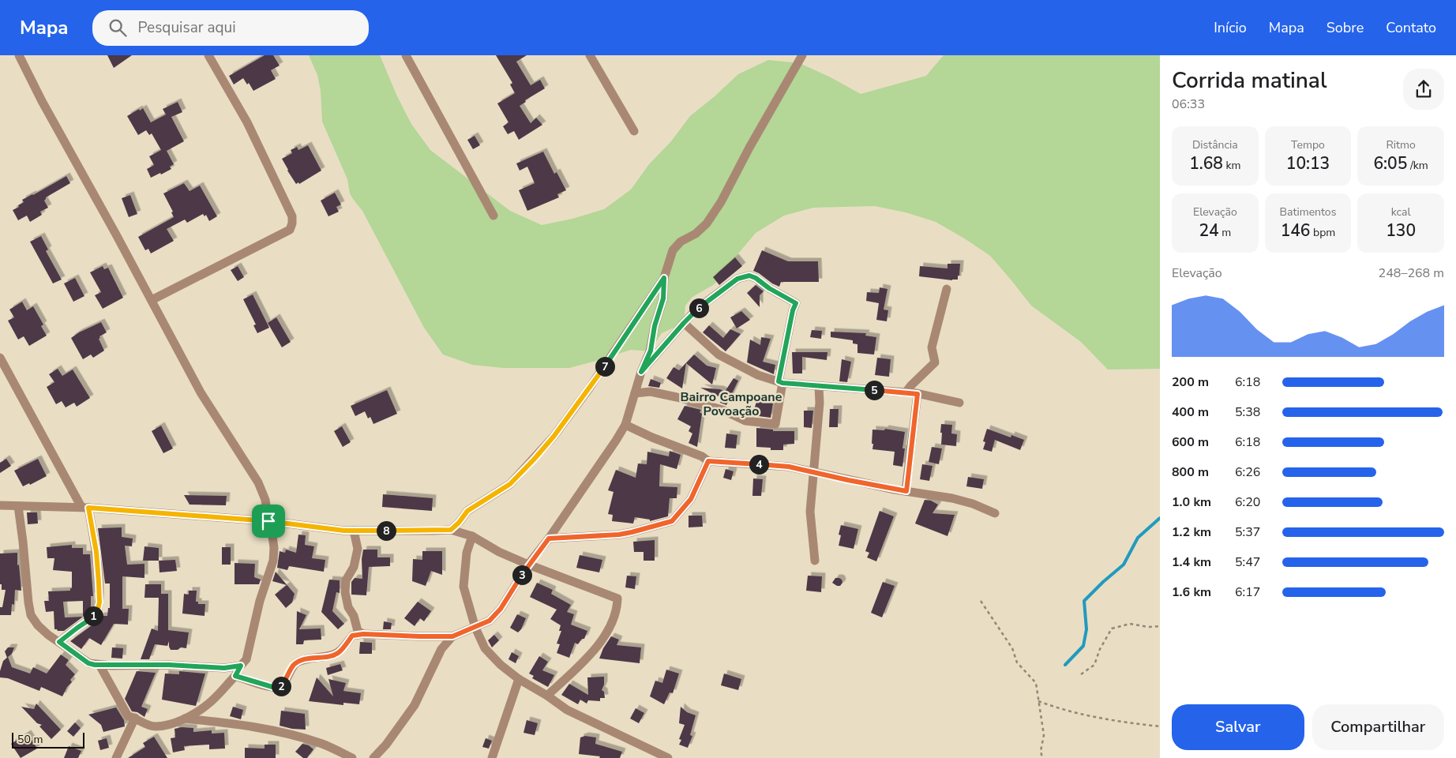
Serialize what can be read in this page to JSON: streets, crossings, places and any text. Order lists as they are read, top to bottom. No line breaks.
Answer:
{"districts":["Bairro Campoane Povoação"],"scale_bar":"50 m","page":{"header":"Mapa","search":"Pesquisar aqui","nav":["Início","Mapa","Sobre","Contato"],"heading":["Corrida matinal","06:33"],"stats":[["Distância","1.68 km"],["Tempo","10:13"],["Ritmo","6:05 /km"],["Elevação","24 m"],["Batimentos","146 bpm"],["kcal","130"]],"chart":["Elevação","248–268 m"],"pins":["6","7","5","4","8","3","1","2"],"list":[{"name":"200 m","note":"6:18"},{"name":"400 m","note":"5:38"},{"name":"600 m","note":"6:18"},{"name":"800 m","note":"6:26"},{"name":"1.0 km","note":"6:20"},{"name":"1.2 km","note":"5:37"},{"name":"1.4 km","note":"5:47"},{"name":"1.6 km","note":"6:17"}],"buttons":["Salvar","Compartilhar"],"scale":"50 m"}}
